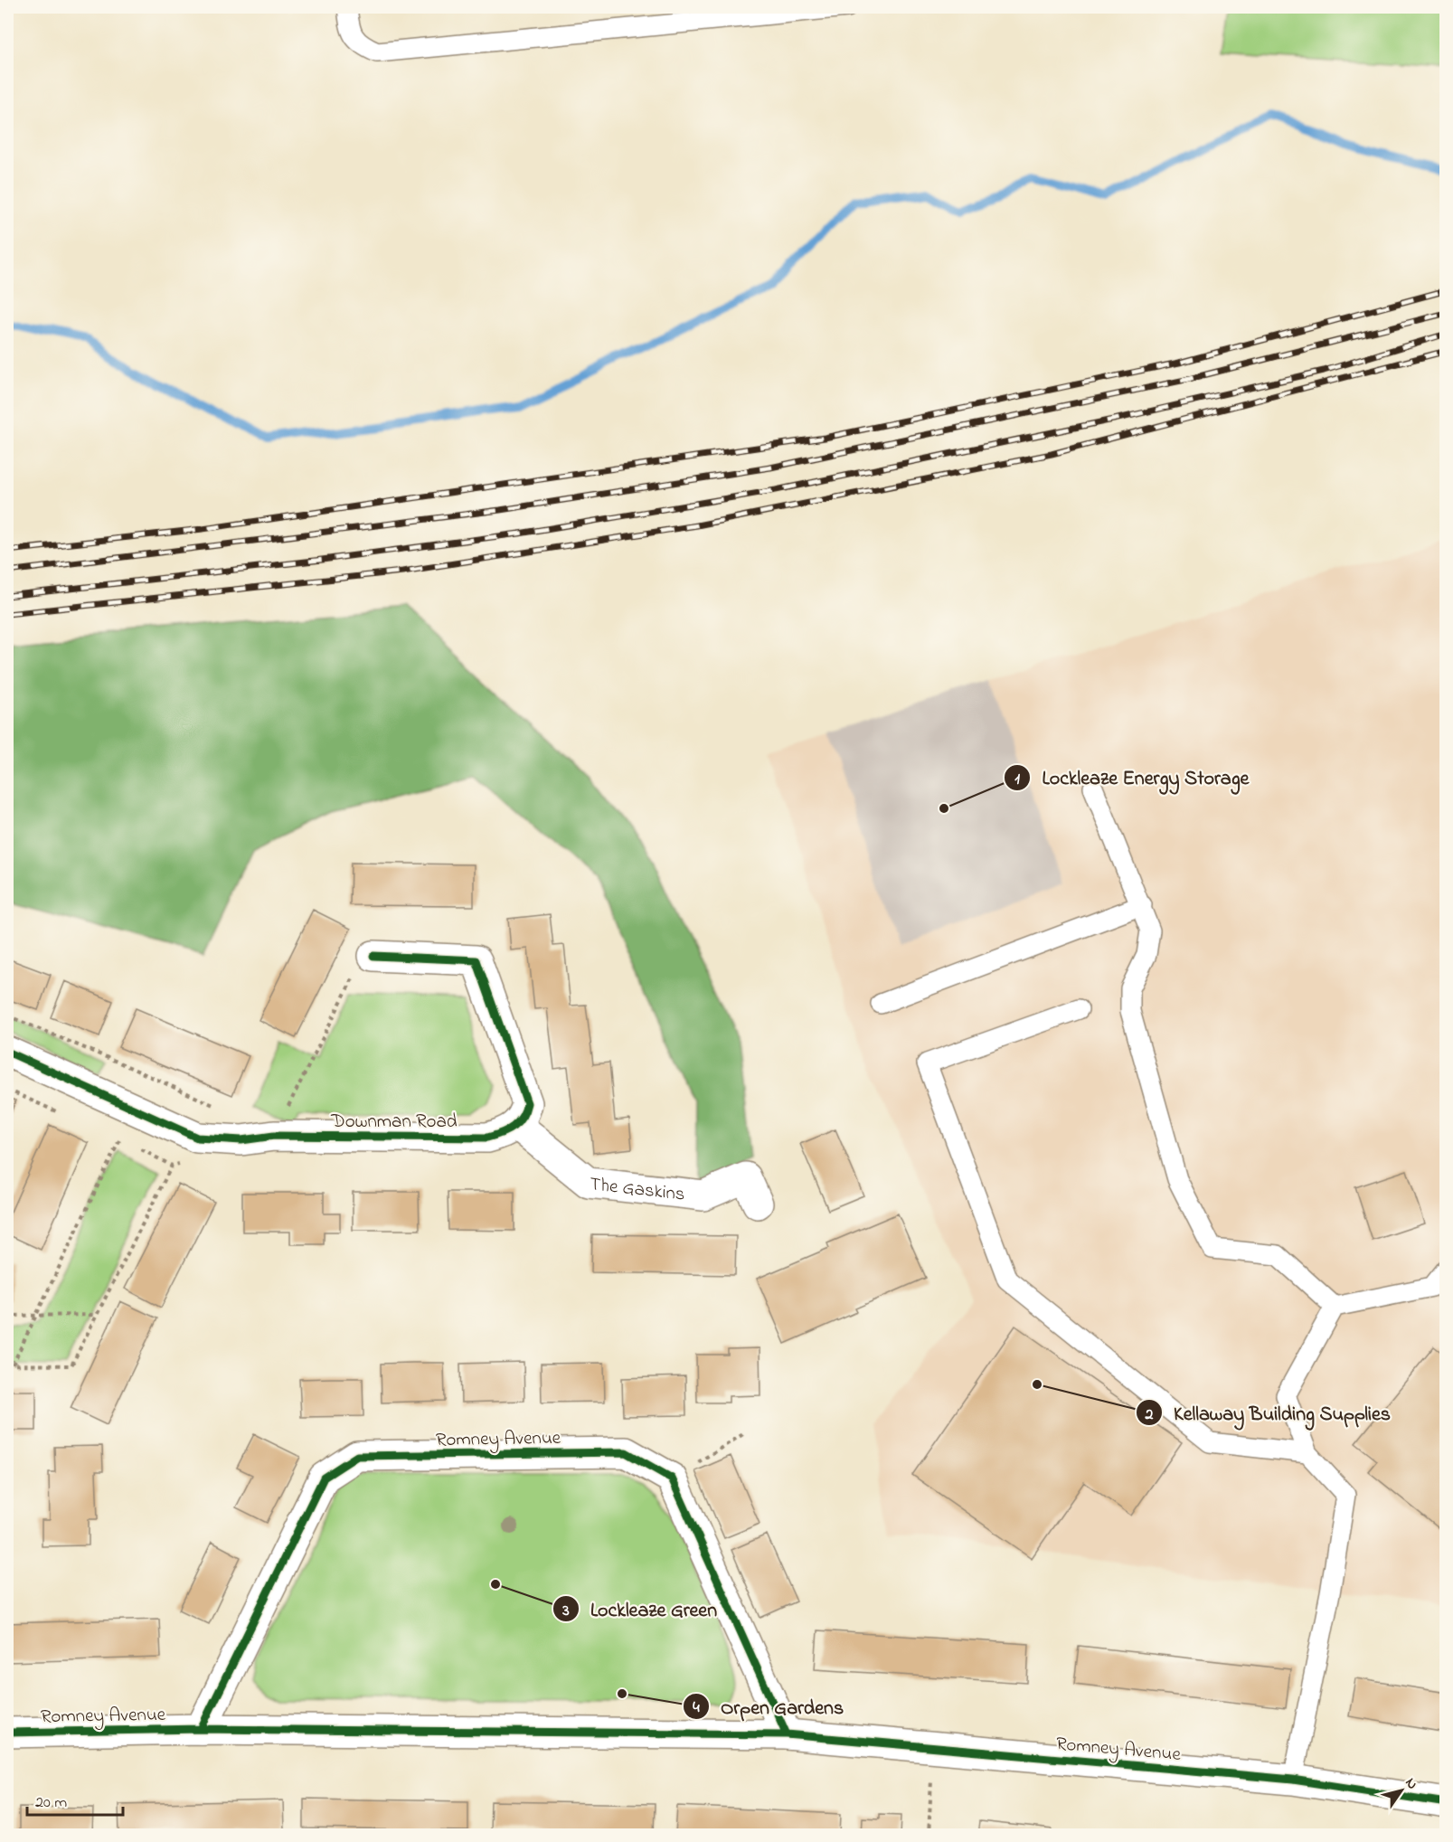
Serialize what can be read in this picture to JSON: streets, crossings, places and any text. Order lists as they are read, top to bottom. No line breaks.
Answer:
{"streets":{"street":["Downman Road","The Gaskins","Romney Avenue"]},"crossings":[["Downman Road","The Gaskins"]],"places":["Lockleaze Energy Storage","Kellaway Building Supplies","Lockleaze Green","Orpen Gardens"],"scale_bar":"20 m","north":"top right"}
